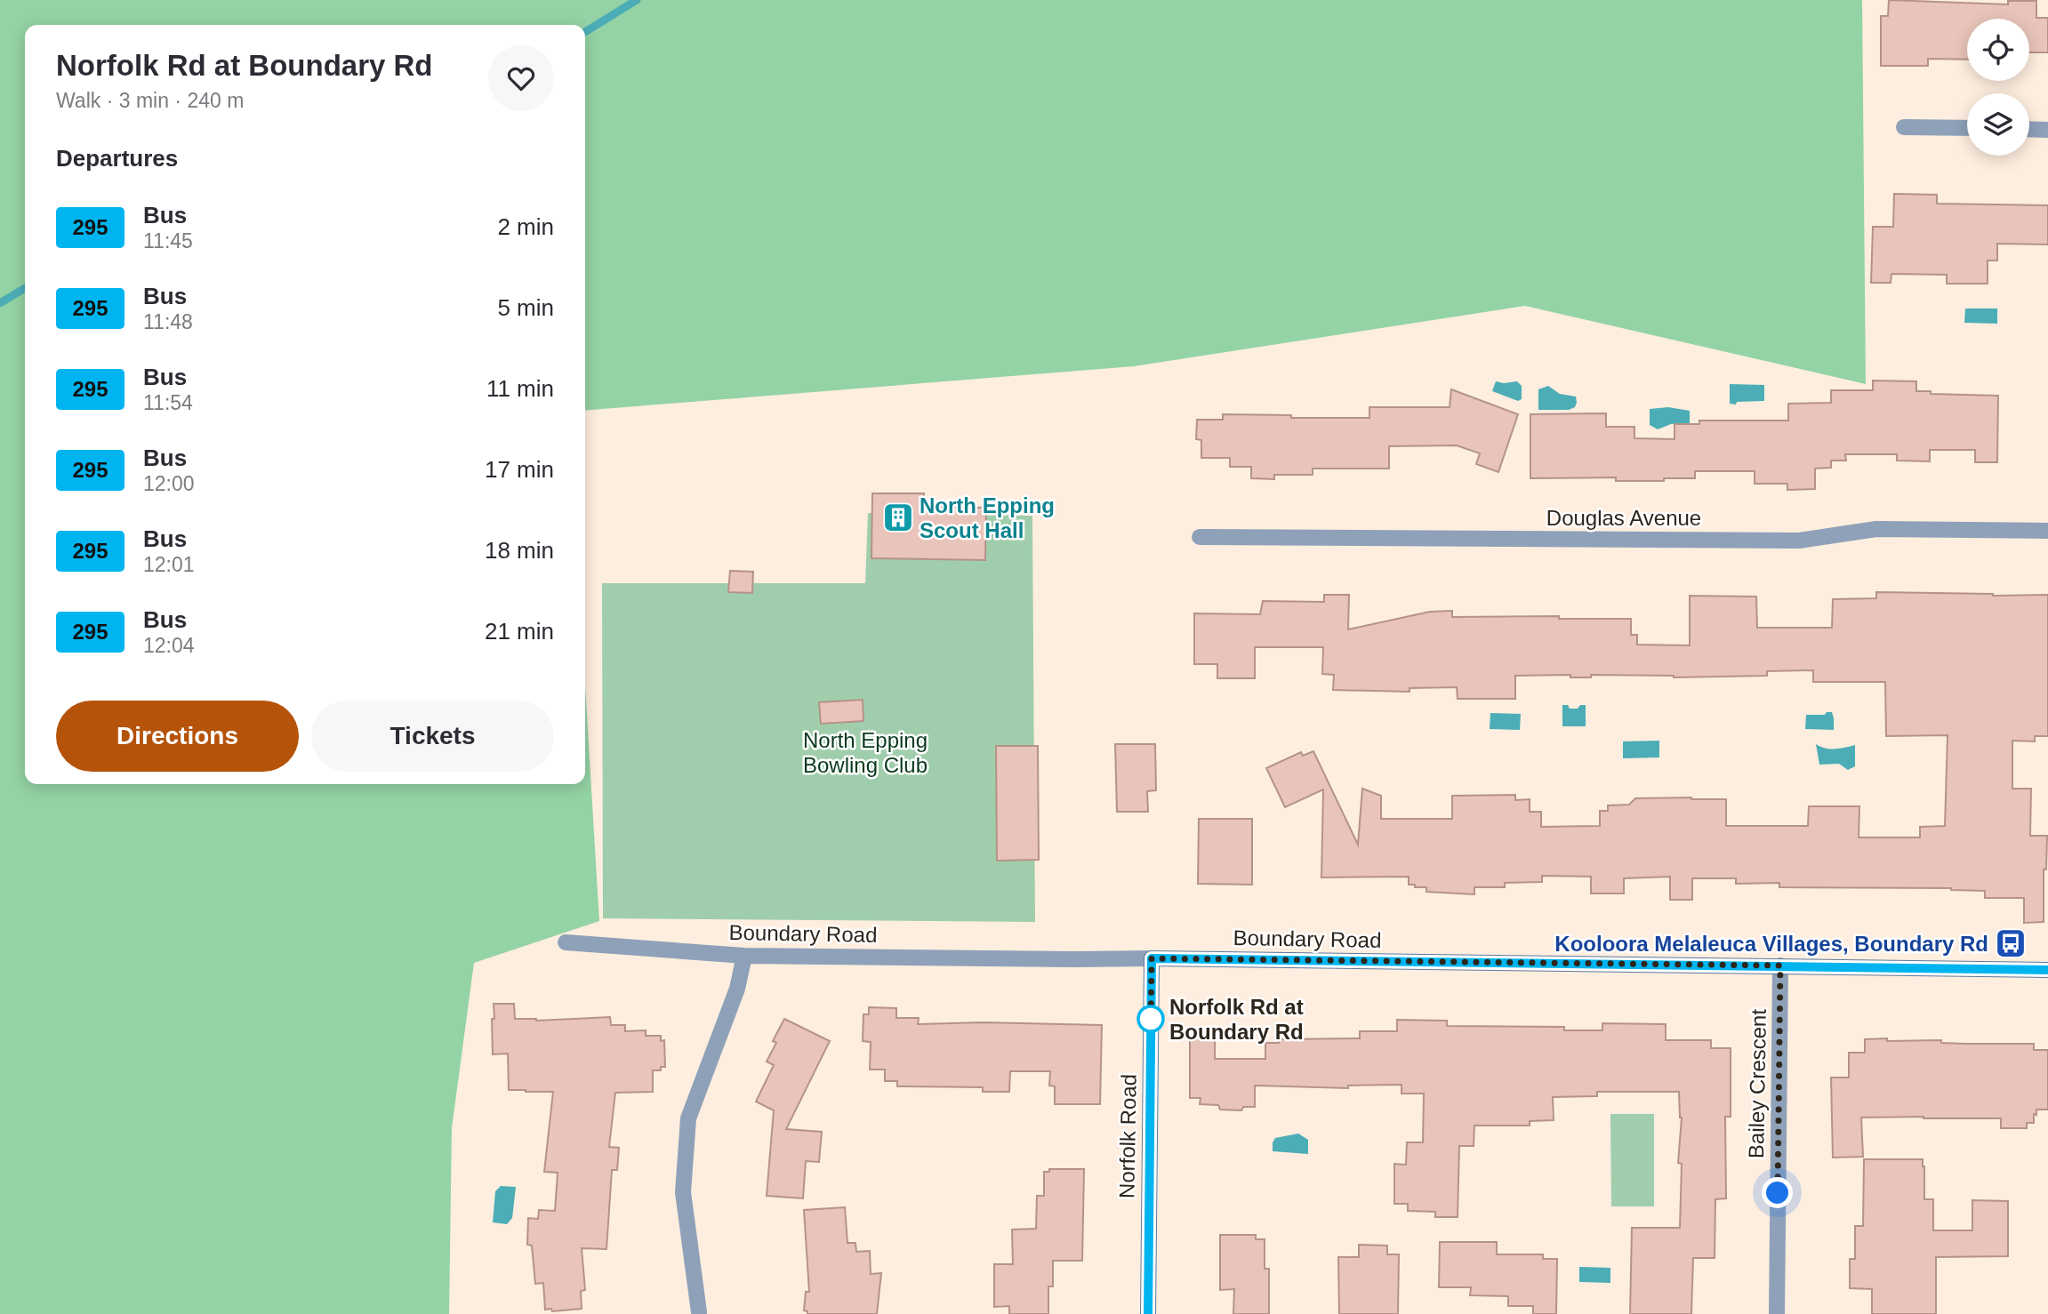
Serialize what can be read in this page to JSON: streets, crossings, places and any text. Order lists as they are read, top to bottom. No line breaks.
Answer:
{"streets":{"street":["Douglas Avenue","Boundary Road","Bailey Crescent","Norfolk Road"]},"crossings":[["Boundary Road","Bailey Crescent"],["Boundary Road","Norfolk Road"]],"parks":["North Epping Bowling Club"],"places":{"building":["North Epping Scout Hall"],"bus stop":["Kooloora Melaleuca Villages, Boundary Rd"],"other":["Norfolk Rd at Boundary Rd"]},"lines":["bus line 295"],"page":{"heading":[["Norfolk Rd at Boundary Rd","Walk · 3 min · 240 m"],"Departures"],"list":[{"mark":"295","name":"Bus","note":"11:45","value":"2 min"},{"mark":"295","name":"Bus","note":"11:48","value":"5 min"},{"mark":"295","name":"Bus","note":"11:54","value":"11 min"},{"mark":"295","name":"Bus","note":"12:00","value":"17 min"},{"mark":"295","name":"Bus","note":"12:01","value":"18 min"},{"mark":"295","name":"Bus","note":"12:04","value":"21 min"}],"buttons":["Directions","Tickets"]}}
